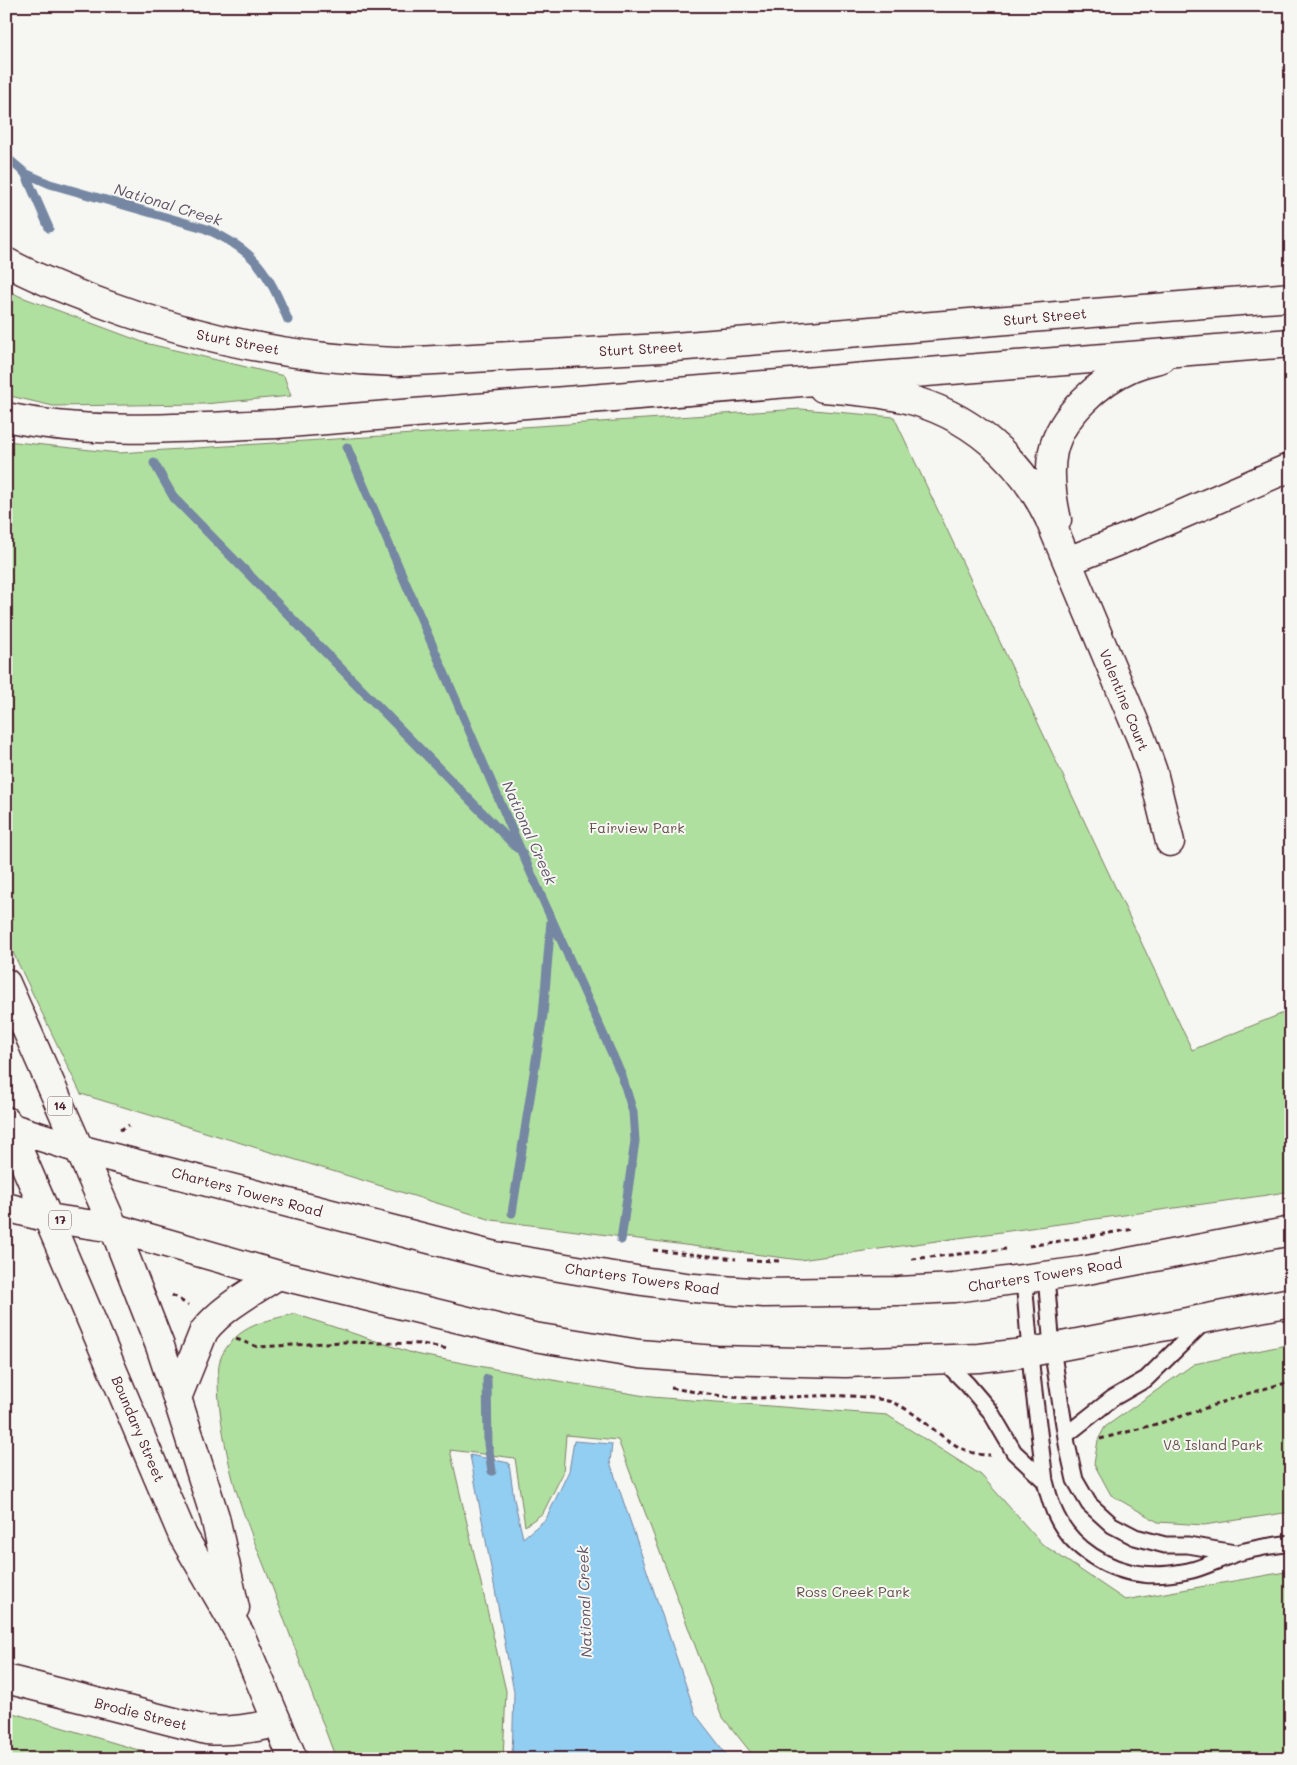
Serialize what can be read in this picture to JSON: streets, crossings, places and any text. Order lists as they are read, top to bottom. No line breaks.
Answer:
{"streets":{"main road":["Sturt Street","Valentine Court","14","Charters Towers Road","17","Boundary Street","Brodie Street"]},"crossings":[["14","Charters Towers Road"],["14","17"],["14","Boundary Street"],["17","Boundary Street"],["Boundary Street","Brodie Street"]],"water":["National Creek"],"parks":["Fairview Park","V8 Island Park","Ross Creek Park"]}
